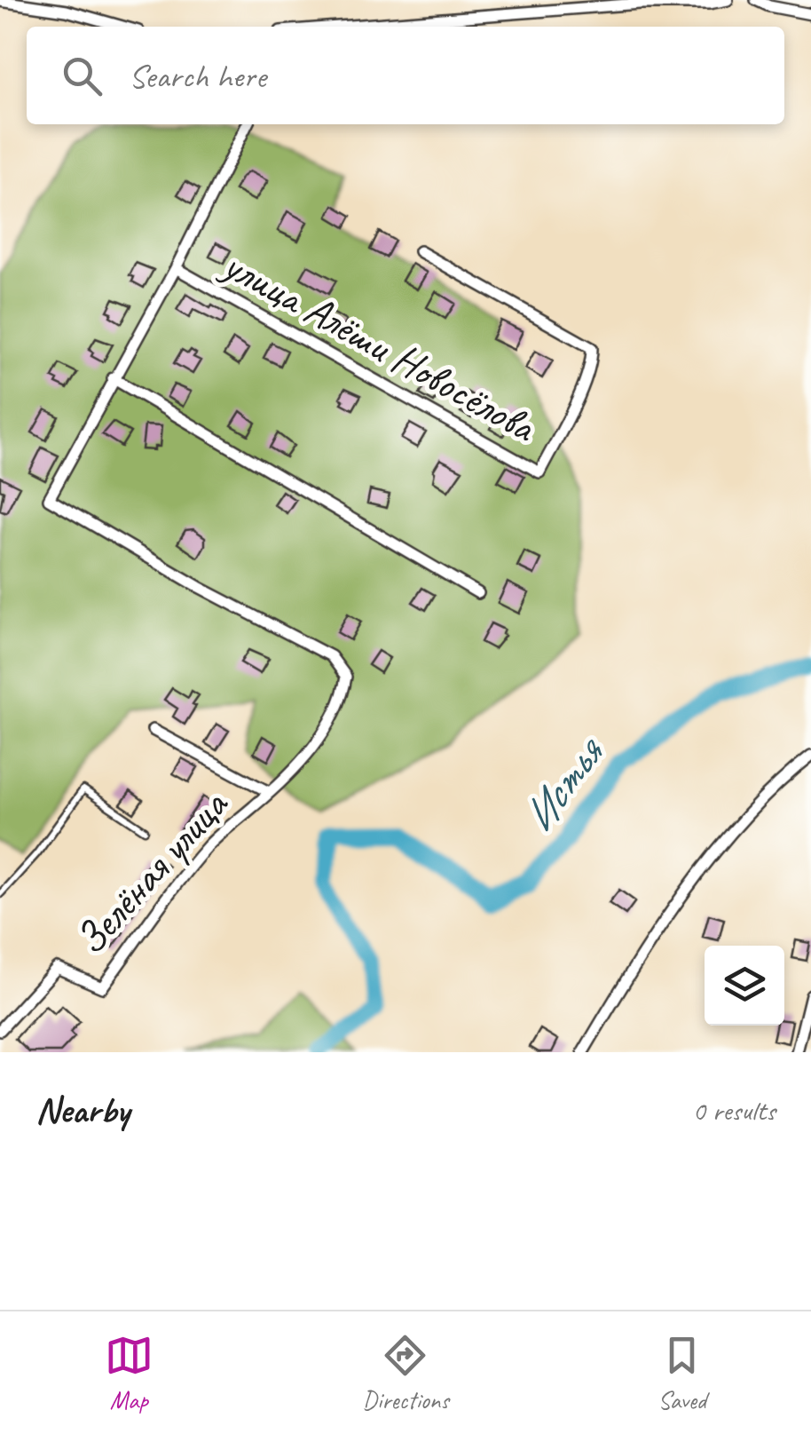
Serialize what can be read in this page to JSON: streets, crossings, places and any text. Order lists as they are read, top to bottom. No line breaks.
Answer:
{"streets":{"street":["улица Алёши Новосёлова","Зелёная улица"]},"crossings":[["улица Алёши Новосёлова","Зелёная улица"]],"water":["Истья"],"page":{"search":"Search here","heading":["Nearby","0 results"],"nav":["Map","Directions","Saved"]}}
